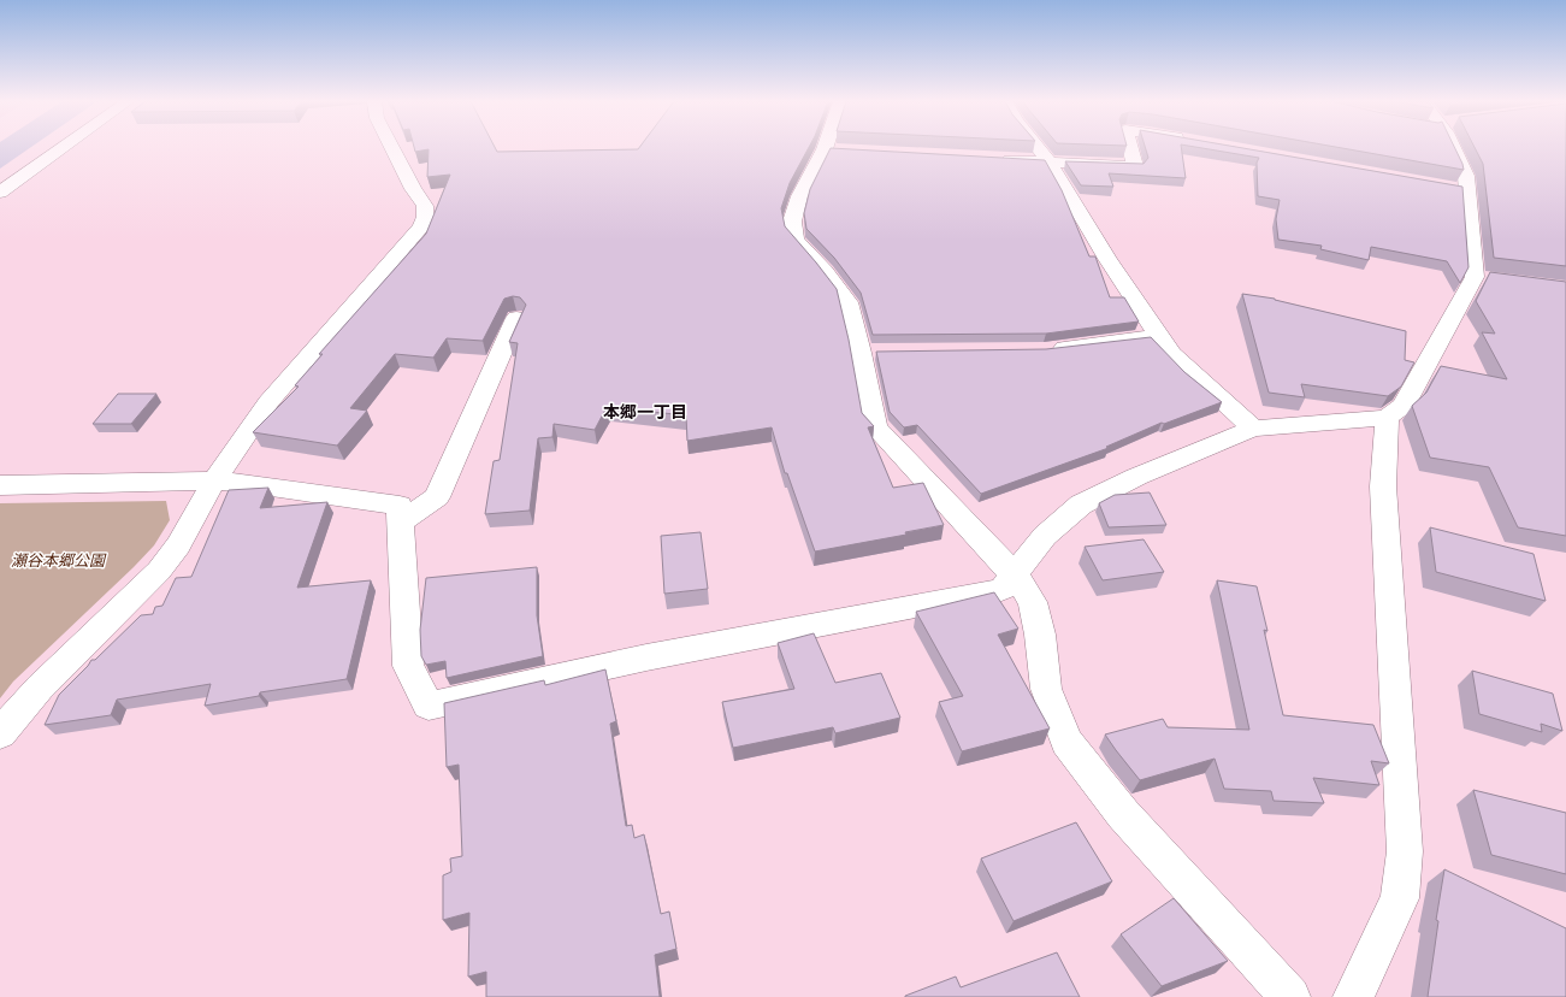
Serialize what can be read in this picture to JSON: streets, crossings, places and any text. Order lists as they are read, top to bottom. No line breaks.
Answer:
{"districts":["本郷一丁目"],"parks":["瀬谷本郷公園"]}
